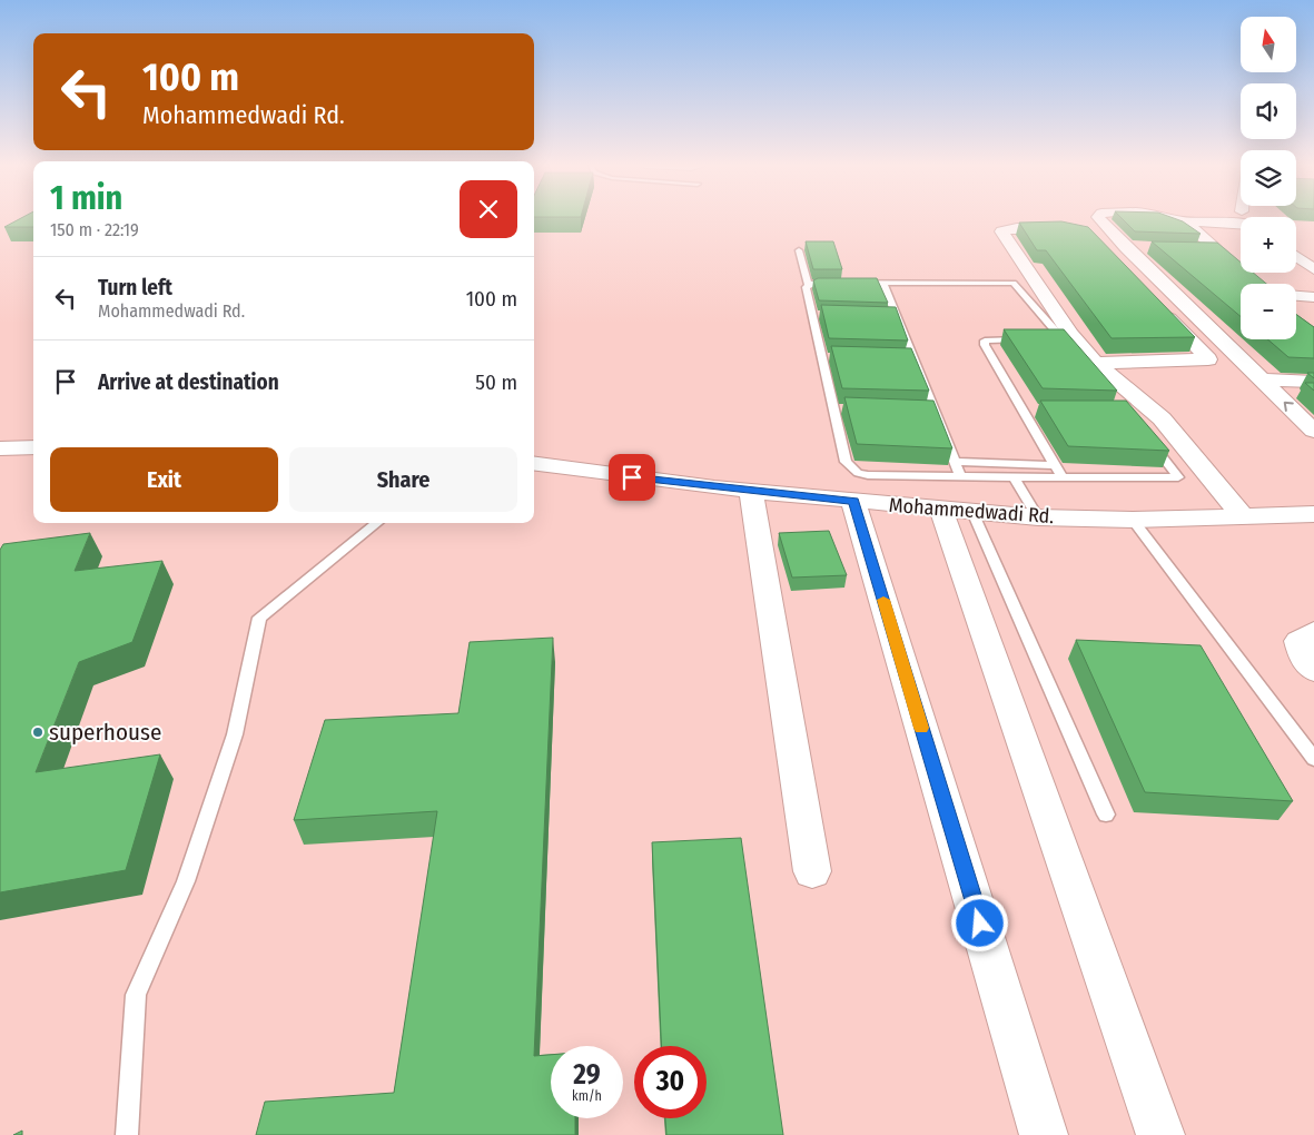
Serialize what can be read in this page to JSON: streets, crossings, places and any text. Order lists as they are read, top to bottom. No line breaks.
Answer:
{"streets":{"street":["Mohammedwadi Rd."]},"places":["superhouse"],"north":"top","page":{"map_buttons":["+","−"],"turn":["100 m","Mohammedwadi Rd."],"heading":["1 min","150 m · 22:19"],"list":[{"name":"Turn left","note":"Mohammedwadi Rd.","value":"100 m"},{"name":"Arrive at destination","value":"50 m"}],"buttons":["Exit","Share"],"speed":"29 km/h","limit":"30"}}
